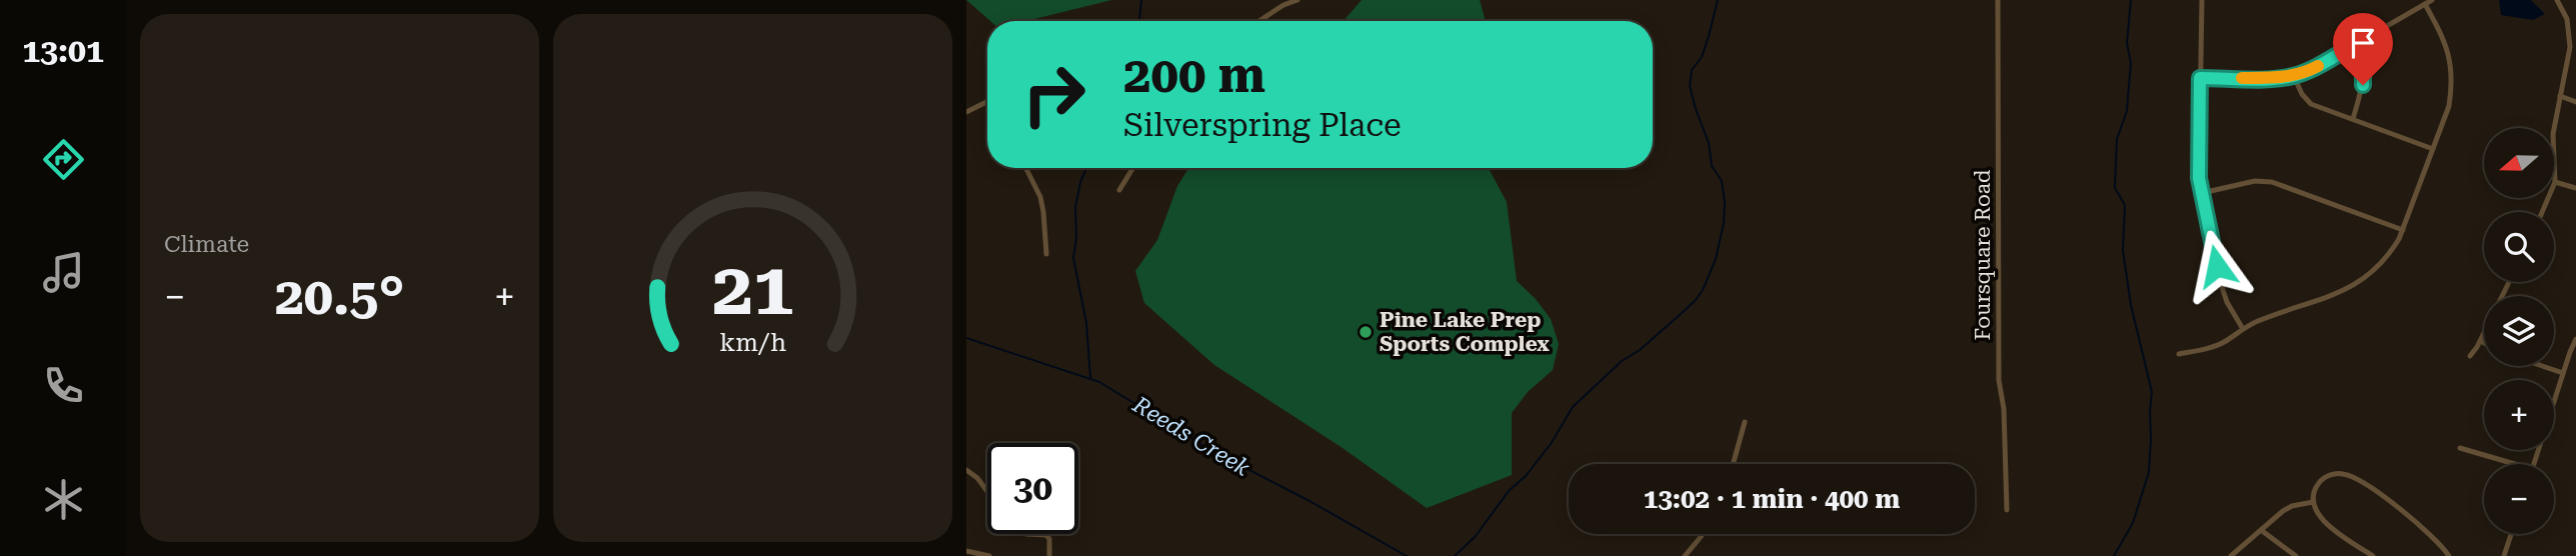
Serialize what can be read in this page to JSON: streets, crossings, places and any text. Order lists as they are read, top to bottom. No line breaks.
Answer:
{"streets":{"street":["Foursquare Road"]},"water":["Reeds Creek"],"places":["Pine Lake Prep Sports Complex"],"north":"left","page":{"tabs":"13:01","tile":"Climate","turn":["200 m","Silverspring Place"],"map_buttons":["+","−"],"heat":["−","20.5°","+"],"limit":"30","trip":"13:02 · 1 min · 400 m","gauge":["21","km/h"]}}
